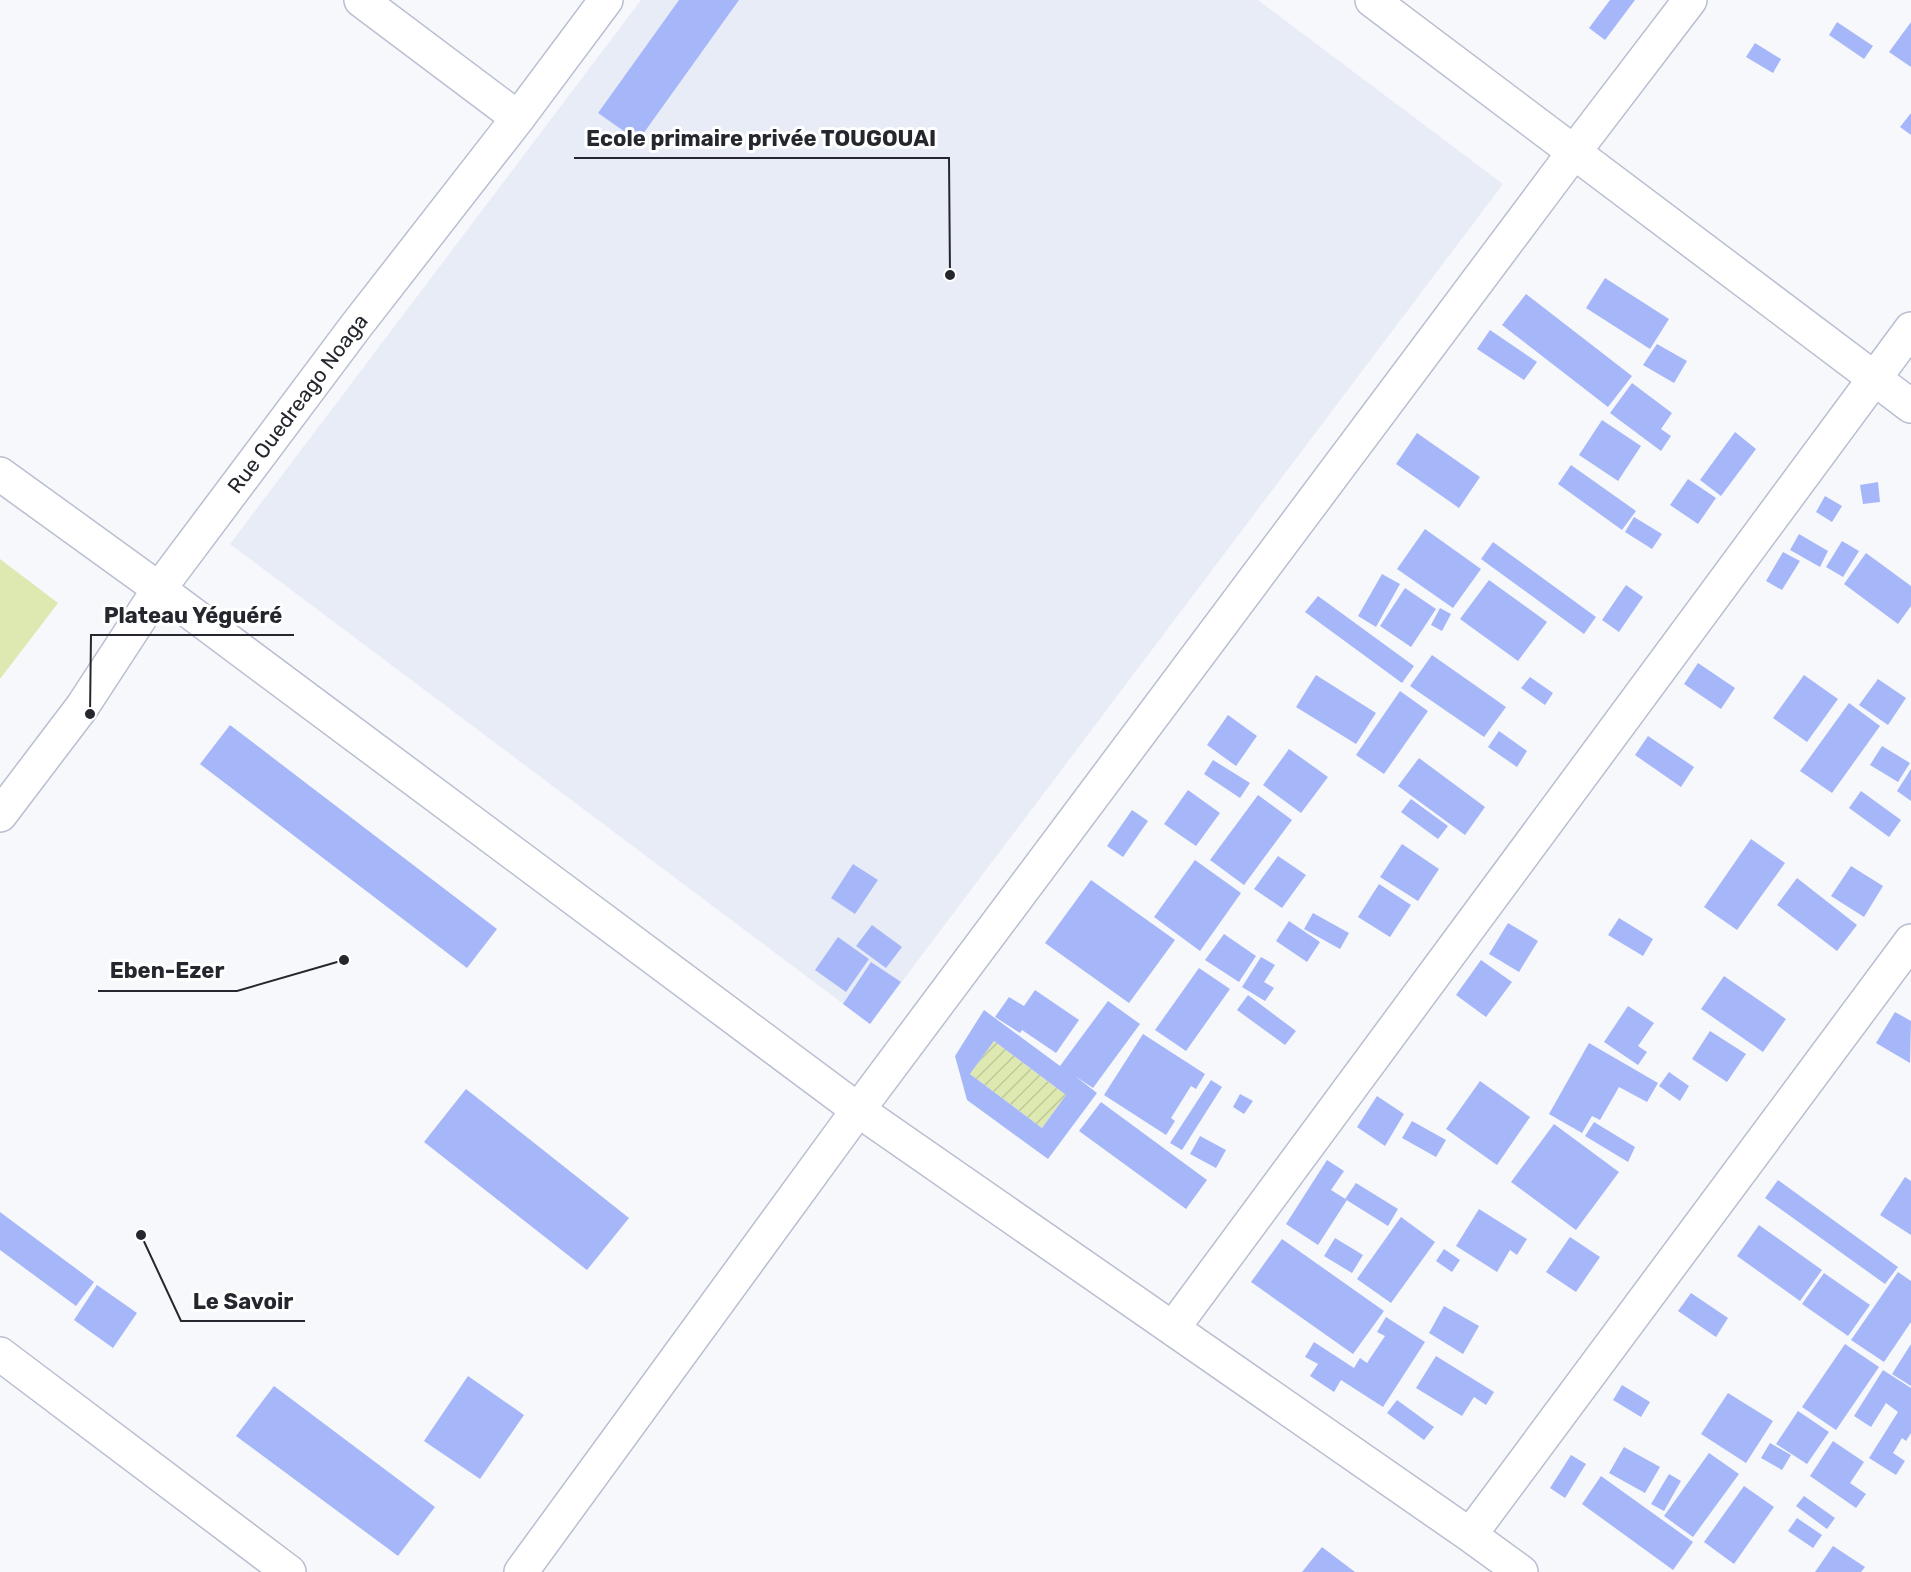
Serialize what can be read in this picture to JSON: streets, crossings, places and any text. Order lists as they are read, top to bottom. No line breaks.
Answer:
{"streets":{"street":["Rue Ouedreago Noaga"]},"places":["Ecole primaire privée TOUGOUAI","Plateau Yéguéré","Eben-Ezer","Le Savoir"]}
